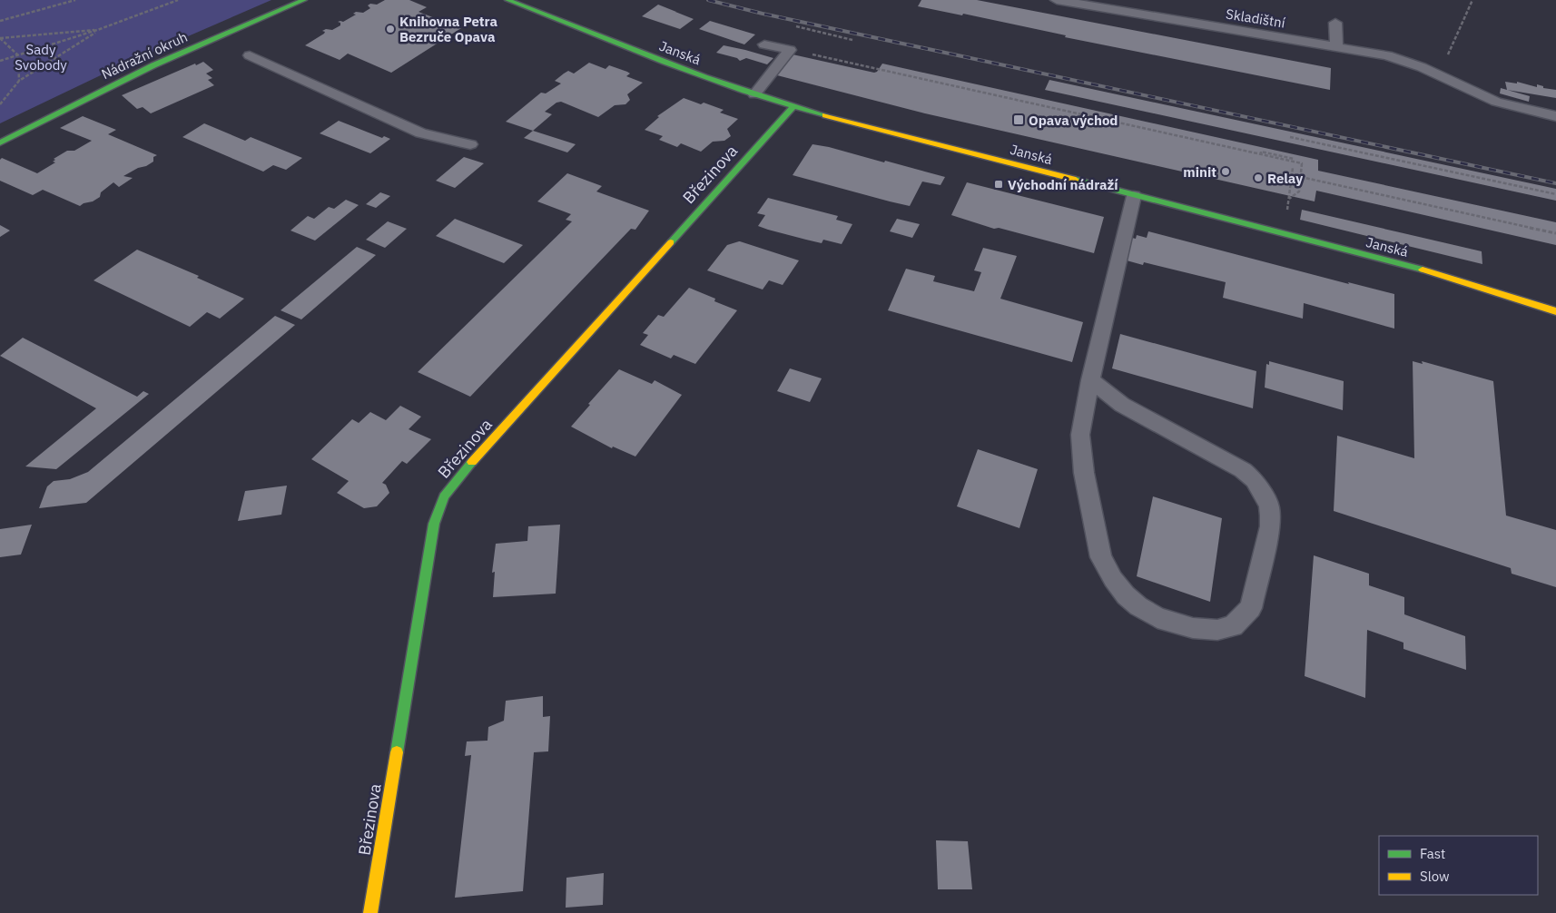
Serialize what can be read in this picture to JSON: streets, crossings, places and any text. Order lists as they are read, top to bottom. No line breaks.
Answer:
{"streets":{"main road":["Janská","Nádražní okruh","Březinova"],"lane":["Skladištní"]},"crossings":[["Janská","Březinova"]],"parks":["Sady Svobody"],"places":{"other":["Knihovna Petra Bezruče Opava","minit","Relay"],"transit":["Opava východ","Východní nádraží"]},"legend":["Fast","Slow"]}
